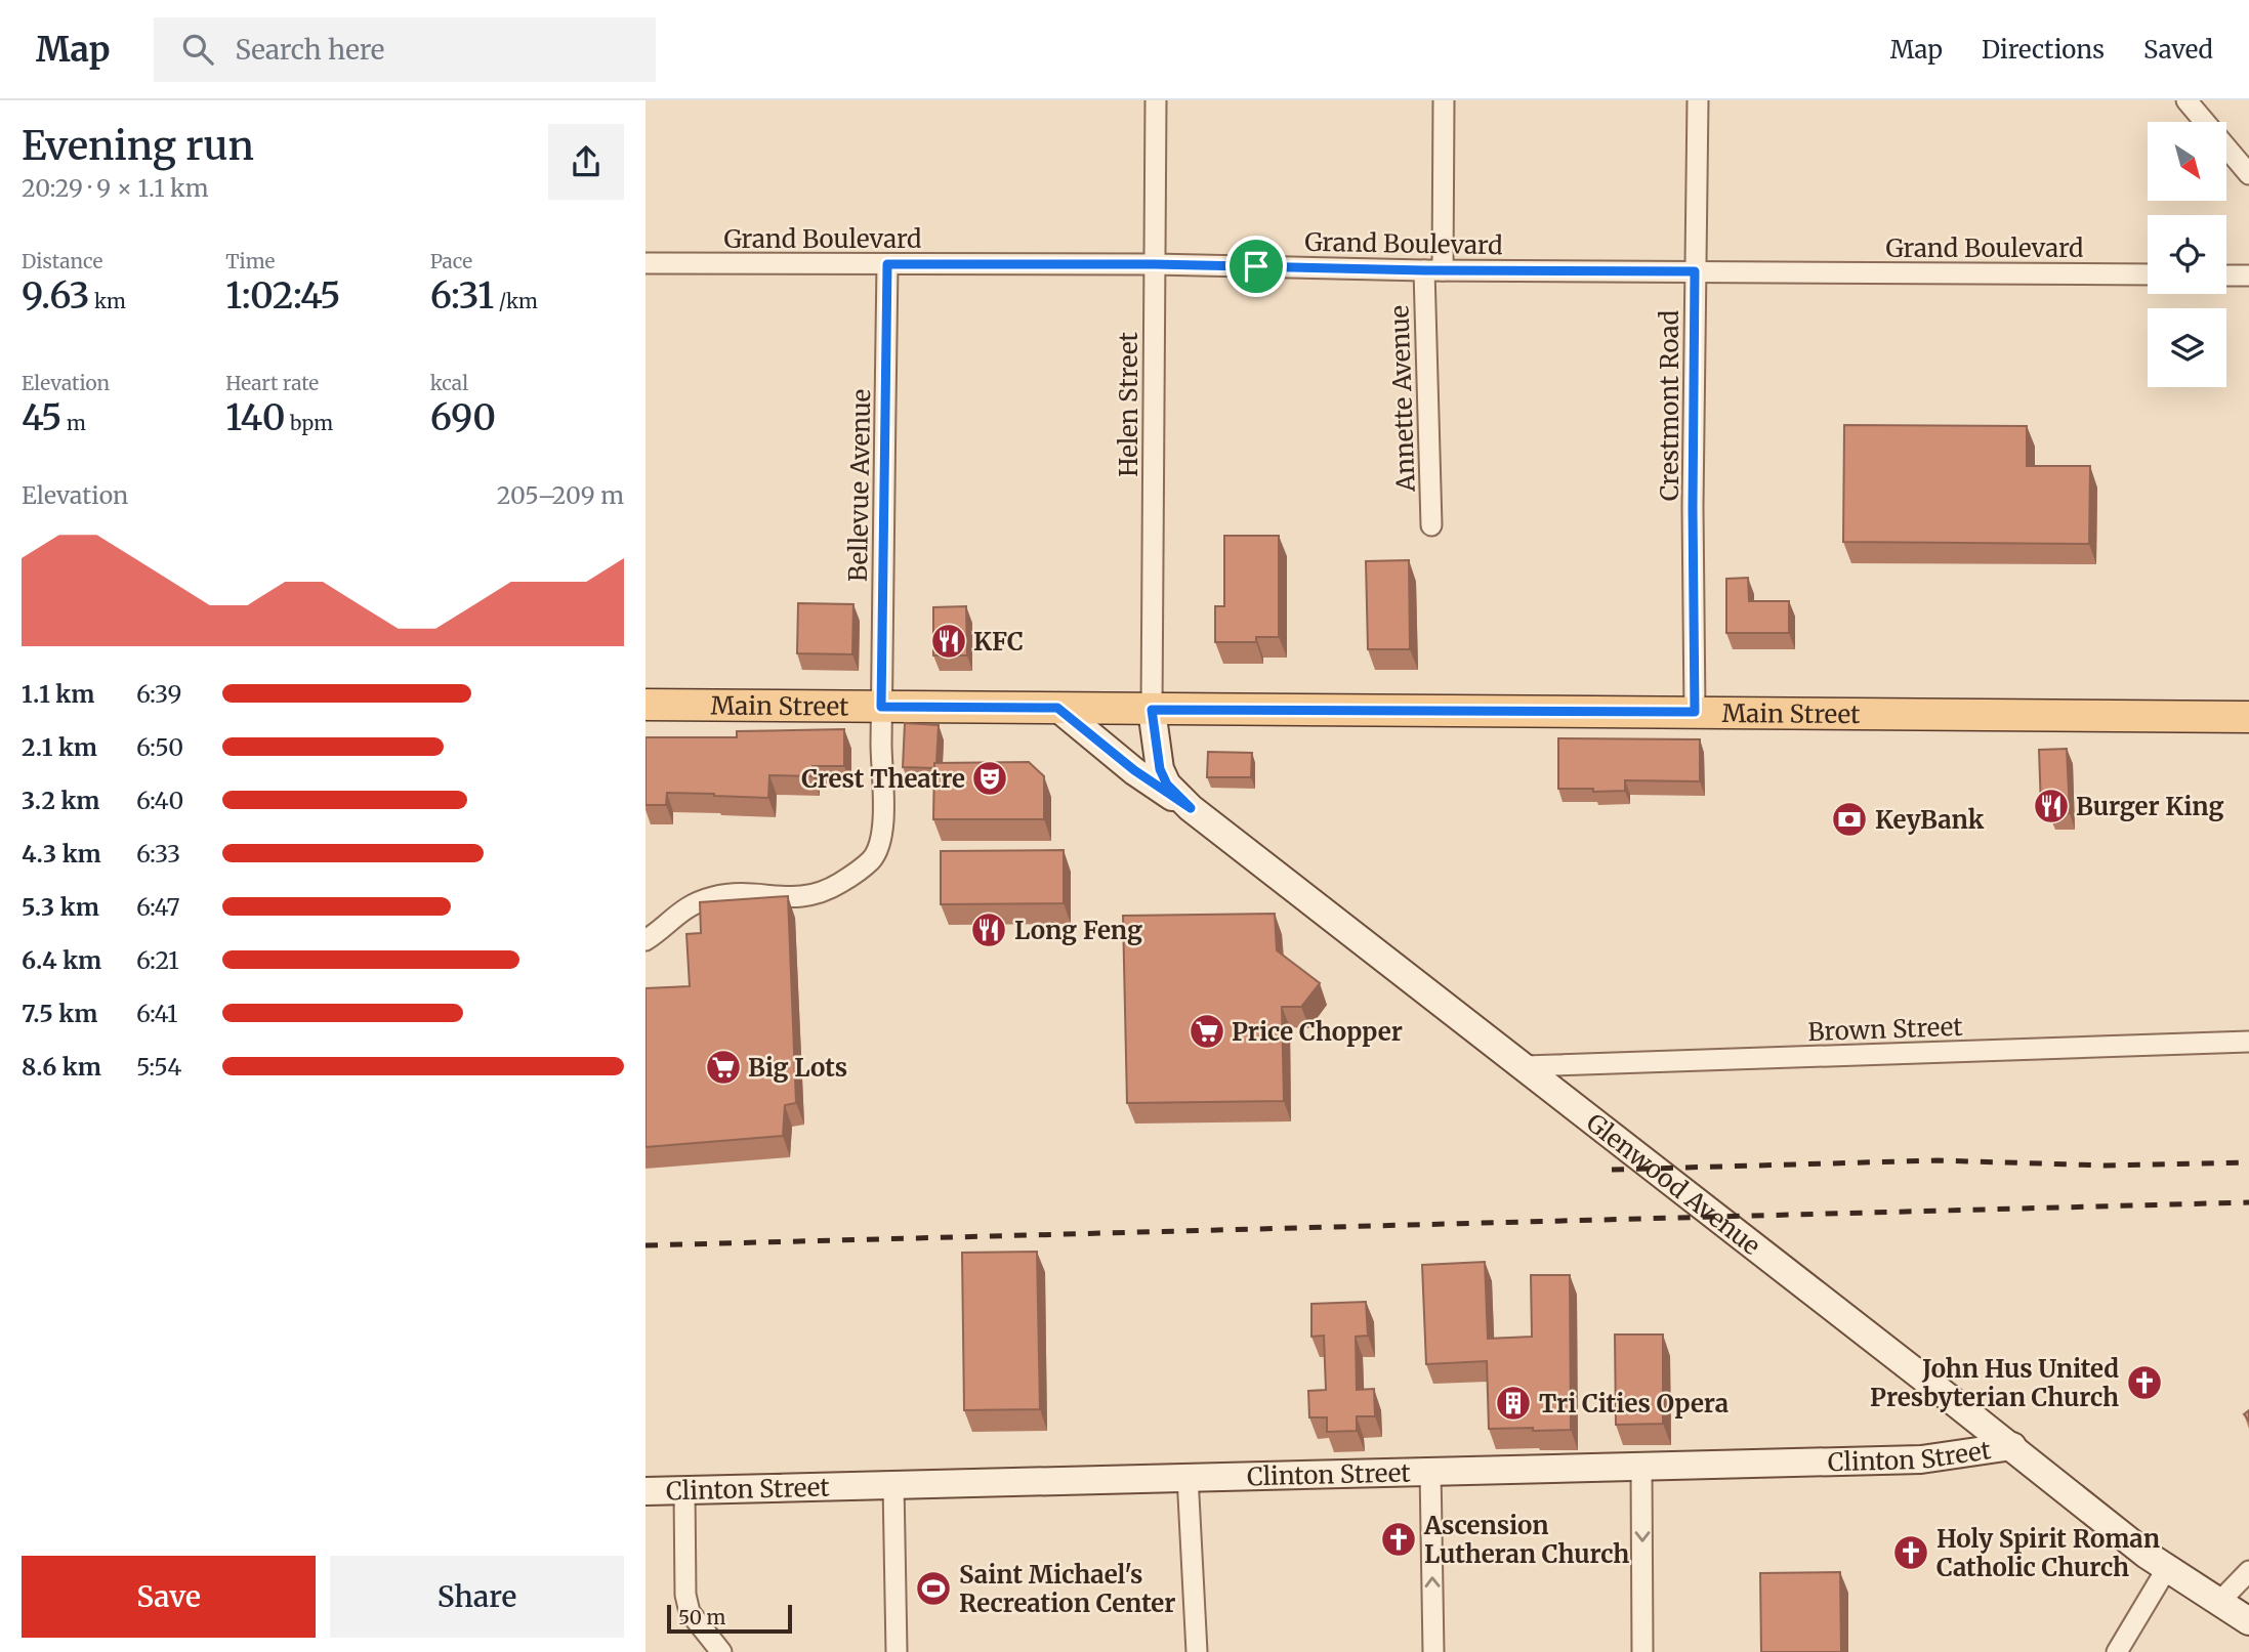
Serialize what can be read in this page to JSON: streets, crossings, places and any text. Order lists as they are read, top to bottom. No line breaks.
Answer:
{"streets":{"main road":["Main Street"],"street":["Grand Boulevard","Annette Avenue","Helen Street","Crestmont Road","Bellevue Avenue","Brown Street","Glenwood Avenue","Clinton Street"]},"crossings":[["Grand Boulevard","Annette Avenue"],["Grand Boulevard","Helen Street"],["Grand Boulevard","Crestmont Road"],["Grand Boulevard","Bellevue Avenue"],["Helen Street","Main Street"],["Helen Street","Glenwood Avenue"],["Crestmont Road","Main Street"],["Bellevue Avenue","Main Street"],["Main Street","Glenwood Avenue"],["Brown Street","Glenwood Avenue"],["Glenwood Avenue","Clinton Street"]],"places":{"restaurant":["KFC","Burger King","Long Feng"],"theatre":["Crest Theatre"],"bank":["KeyBank"],"supermarket":["Price Chopper","Big Lots"],"church":["John Hus United Presbyterian Church","Ascension Lutheran Church","Holy Spirit Roman Catholic Church"],"building":["Tri Cities Opera"],"sports":["Saint Michael's Recreation Center"]},"scale_bar":"50 m","north":"bottom right","page":{"header":"Map","search":"Search here","nav":["Map","Directions","Saved"],"heading":["Evening run","20:29 · 9 × 1.1 km"],"stats":[["Distance","9.63 km"],["Time","1:02:45"],["Pace","6:31 /km"],["Elevation","45 m"],["Heart rate","140 bpm"],["kcal","690"]],"chart":["Elevation","205–209 m"],"list":[{"name":"1.1 km","note":"6:39"},{"name":"2.1 km","note":"6:50"},{"name":"3.2 km","note":"6:40"},{"name":"4.3 km","note":"6:33"},{"name":"5.3 km","note":"6:47"},{"name":"6.4 km","note":"6:21"},{"name":"7.5 km","note":"6:41"},{"name":"8.6 km","note":"5:54"}],"buttons":["Save","Share"],"scale":"50 m"}}
